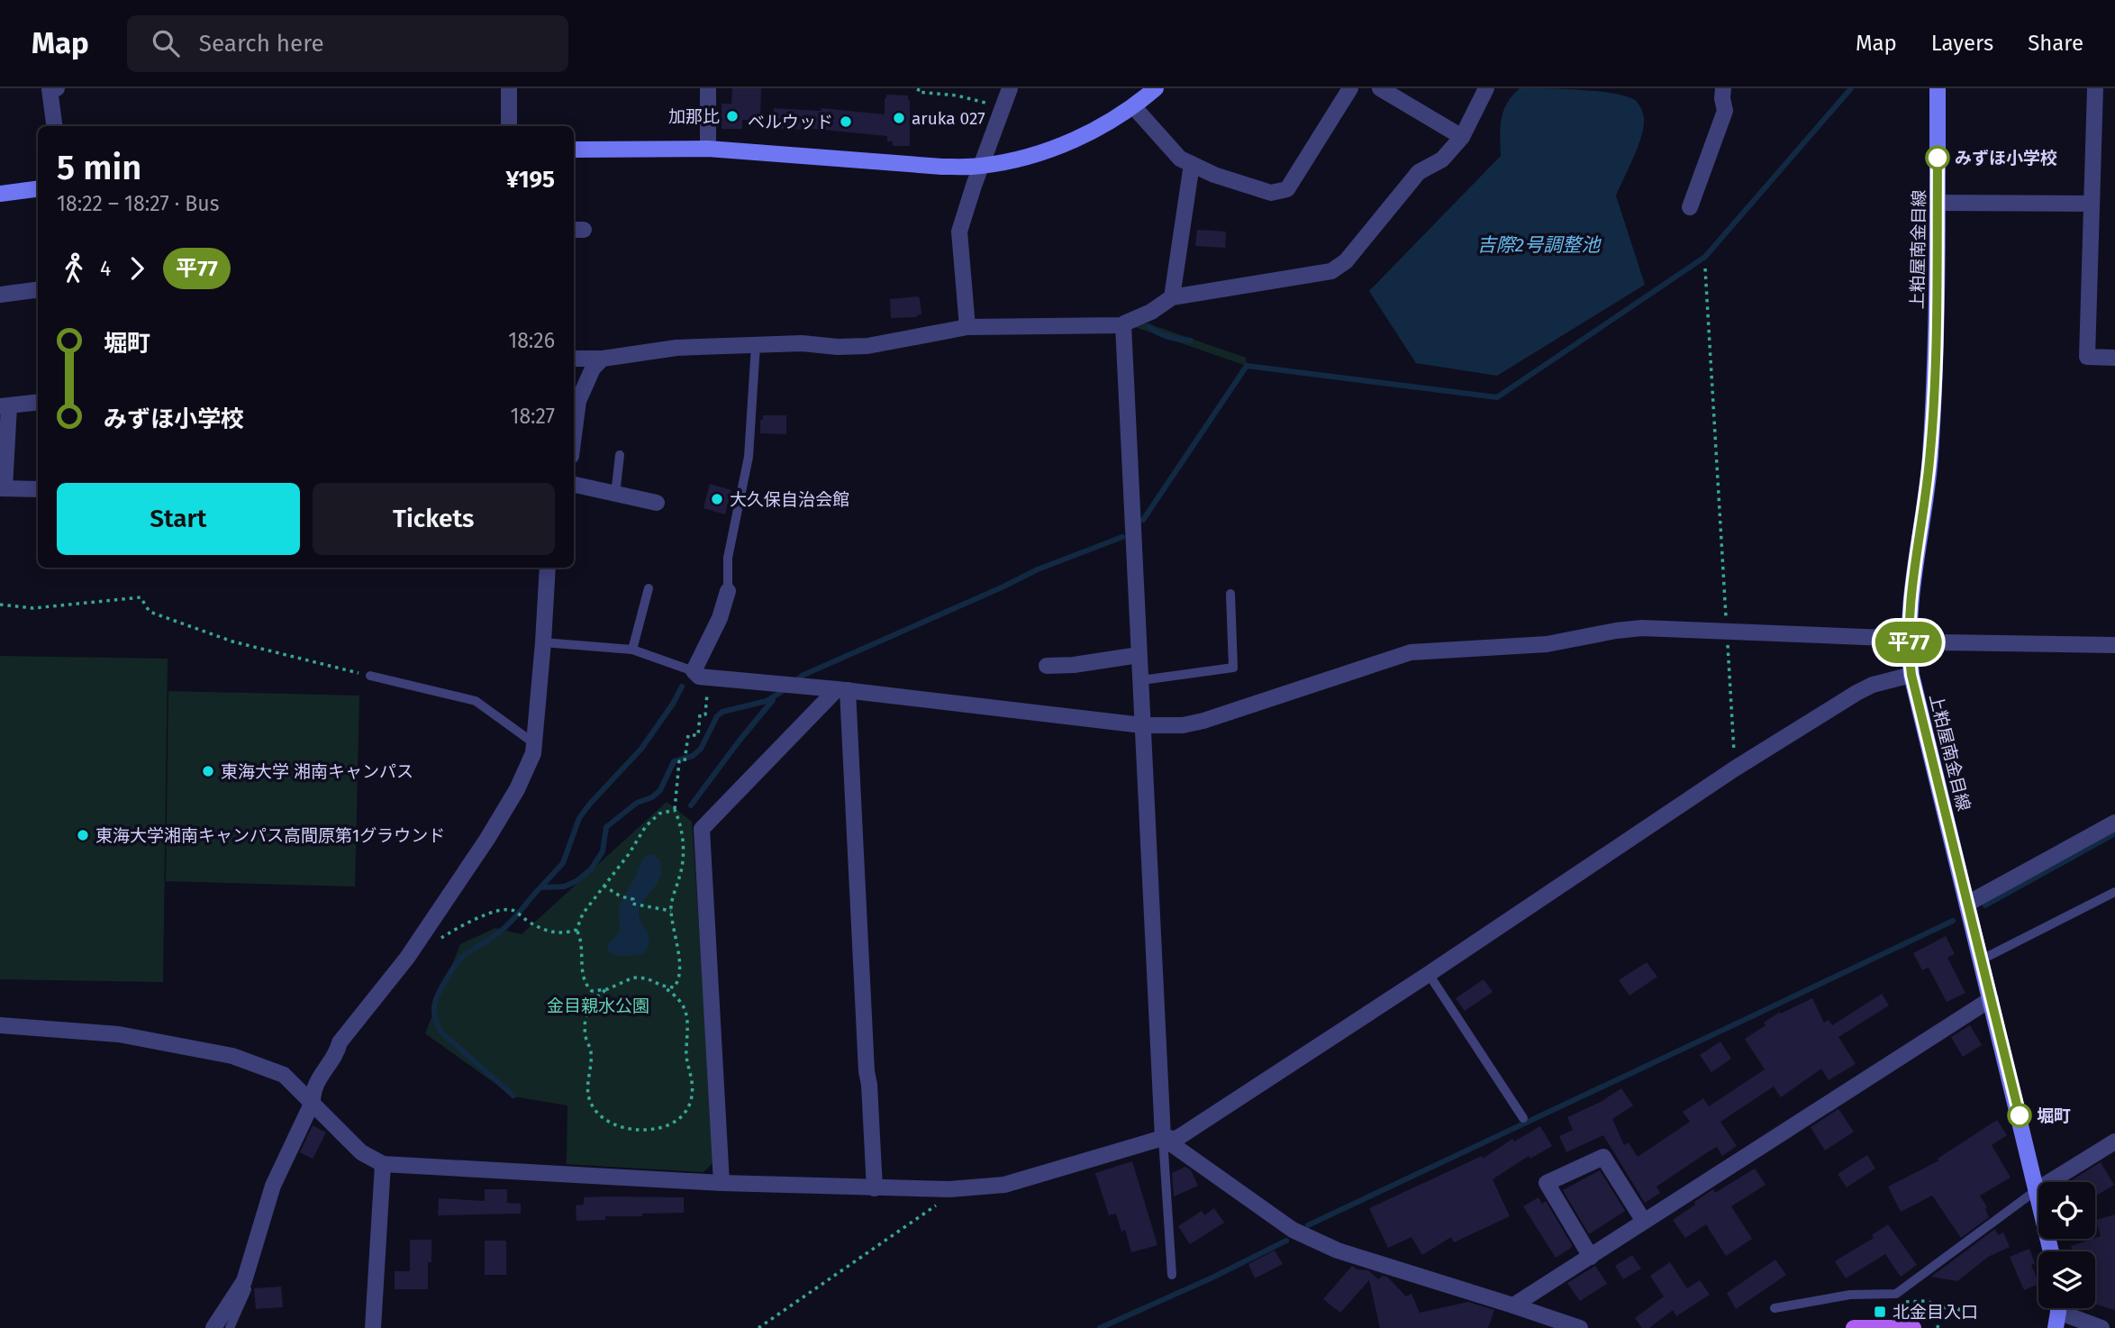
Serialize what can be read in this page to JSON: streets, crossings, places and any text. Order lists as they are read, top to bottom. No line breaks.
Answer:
{"streets":{"main road":["上粕屋南金目線"]},"water":["吉際2号調整池"],"parks":["金目親水公園"],"places":{"other":["加那比","aruka 027","ベルウッド","みずほ小学校","大久保自治会館","東海大学 湘南キャンパス","東海大学湘南キャンパス高間原第1グラウンド","堀町"],"transit":["北金目入口"]},"lines":["bus line 平77"],"page":{"header":"Map","search":"Search here","nav":["Map","Layers","Share"],"on_map":"平77","heading":["5 min","18:22 – 18:27 · Bus","¥195"],"legs":["4","平77"],"list":[{"name":"堀町","value":"18:26"},{"name":"みずほ小学校","value":"18:27"}],"buttons":["Start","Tickets"]}}
